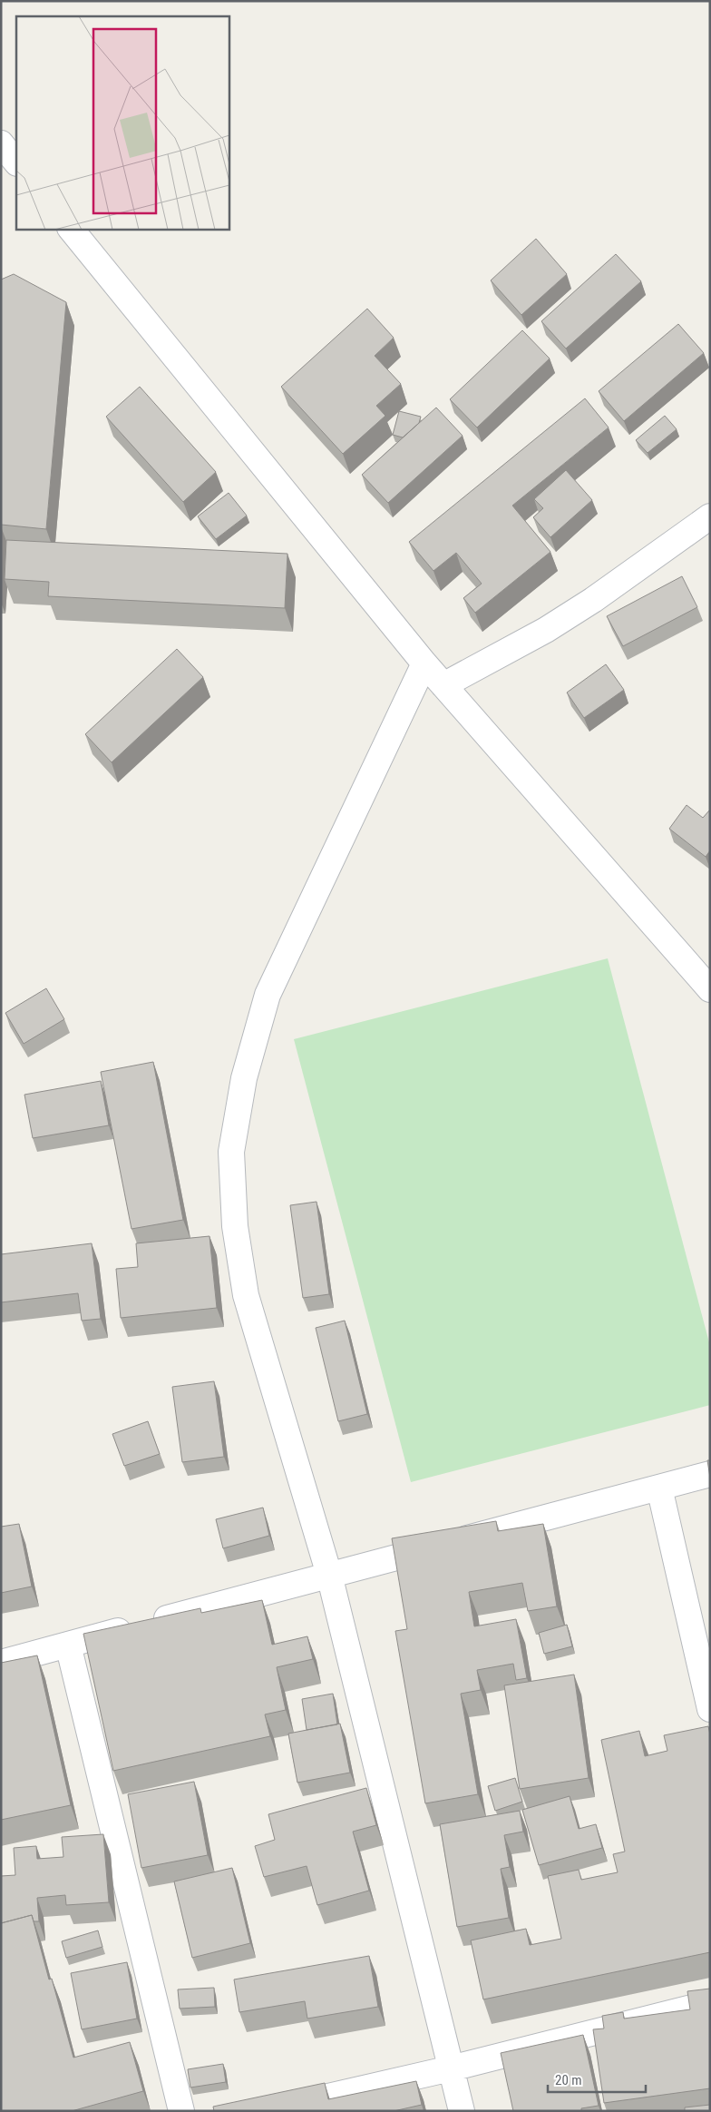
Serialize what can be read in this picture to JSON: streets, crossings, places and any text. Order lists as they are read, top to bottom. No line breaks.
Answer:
{"scale_bar":"20 m"}
